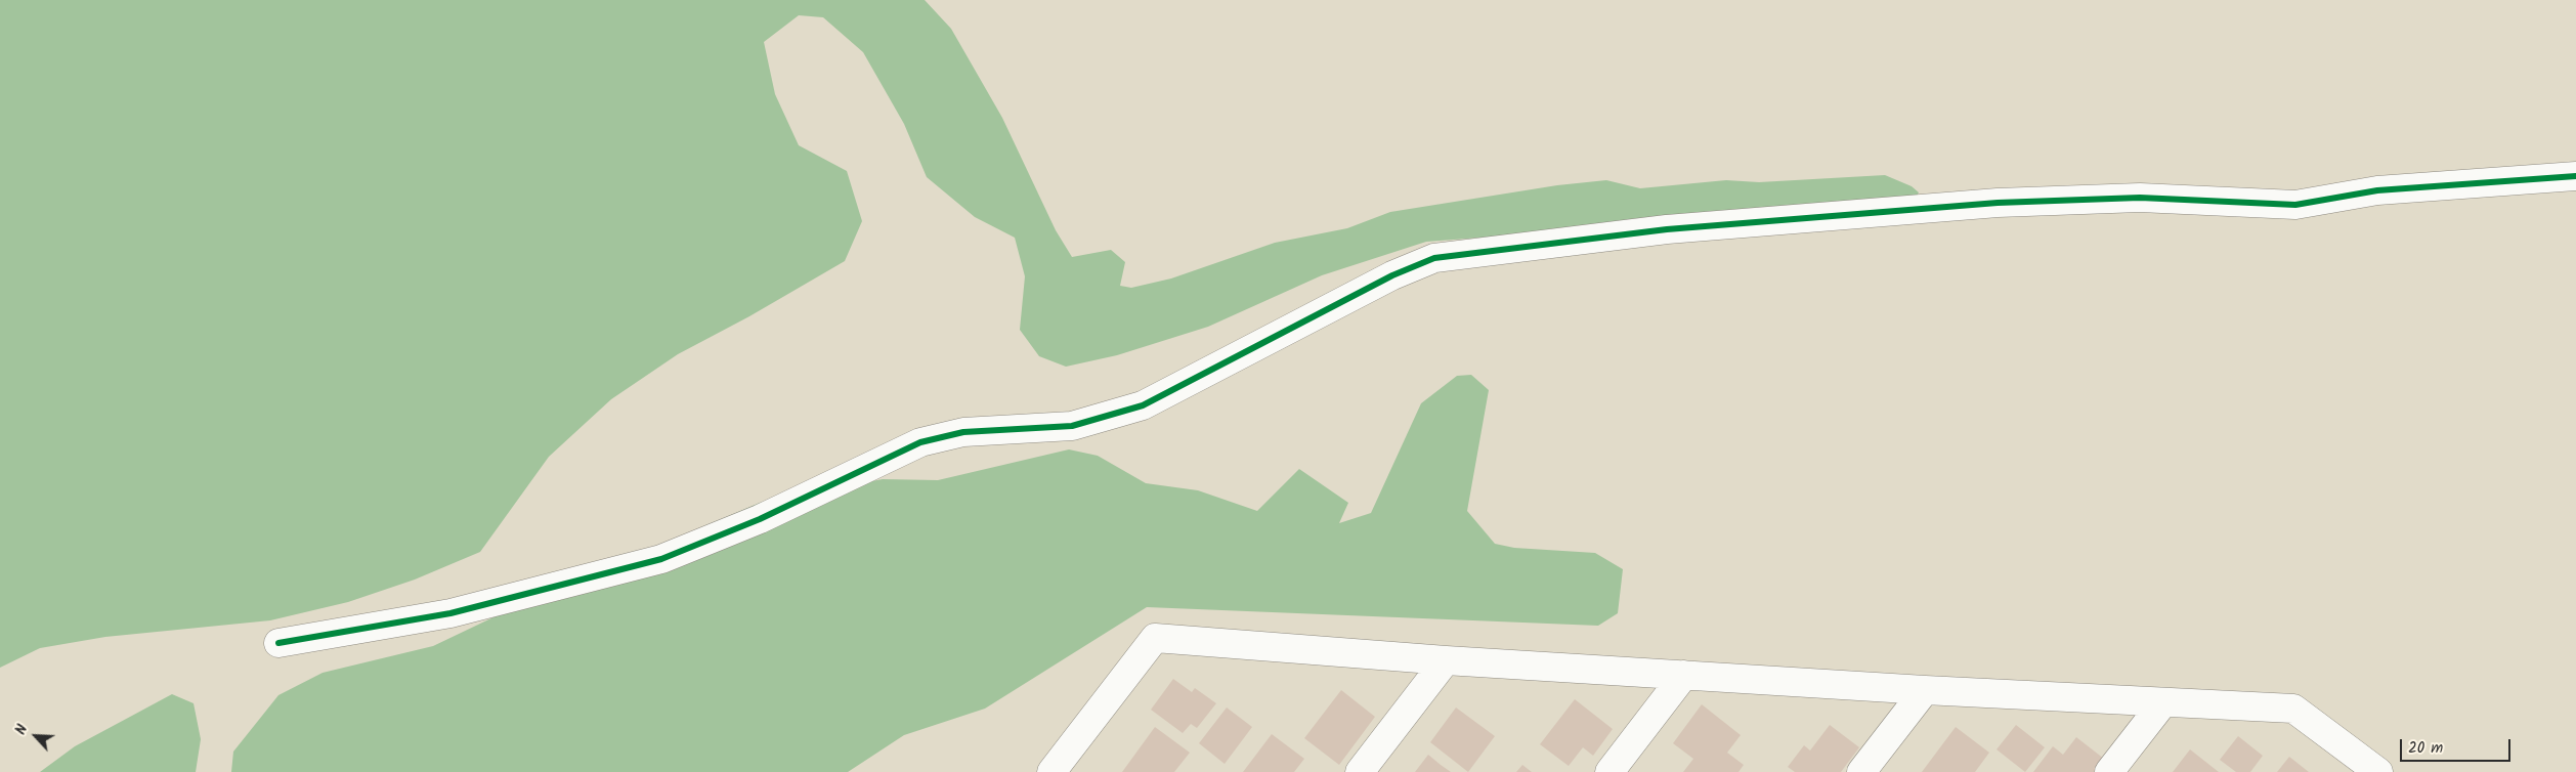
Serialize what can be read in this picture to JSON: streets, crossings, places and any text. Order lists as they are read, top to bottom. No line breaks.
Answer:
{"scale_bar":"20 m","north":"top left"}
